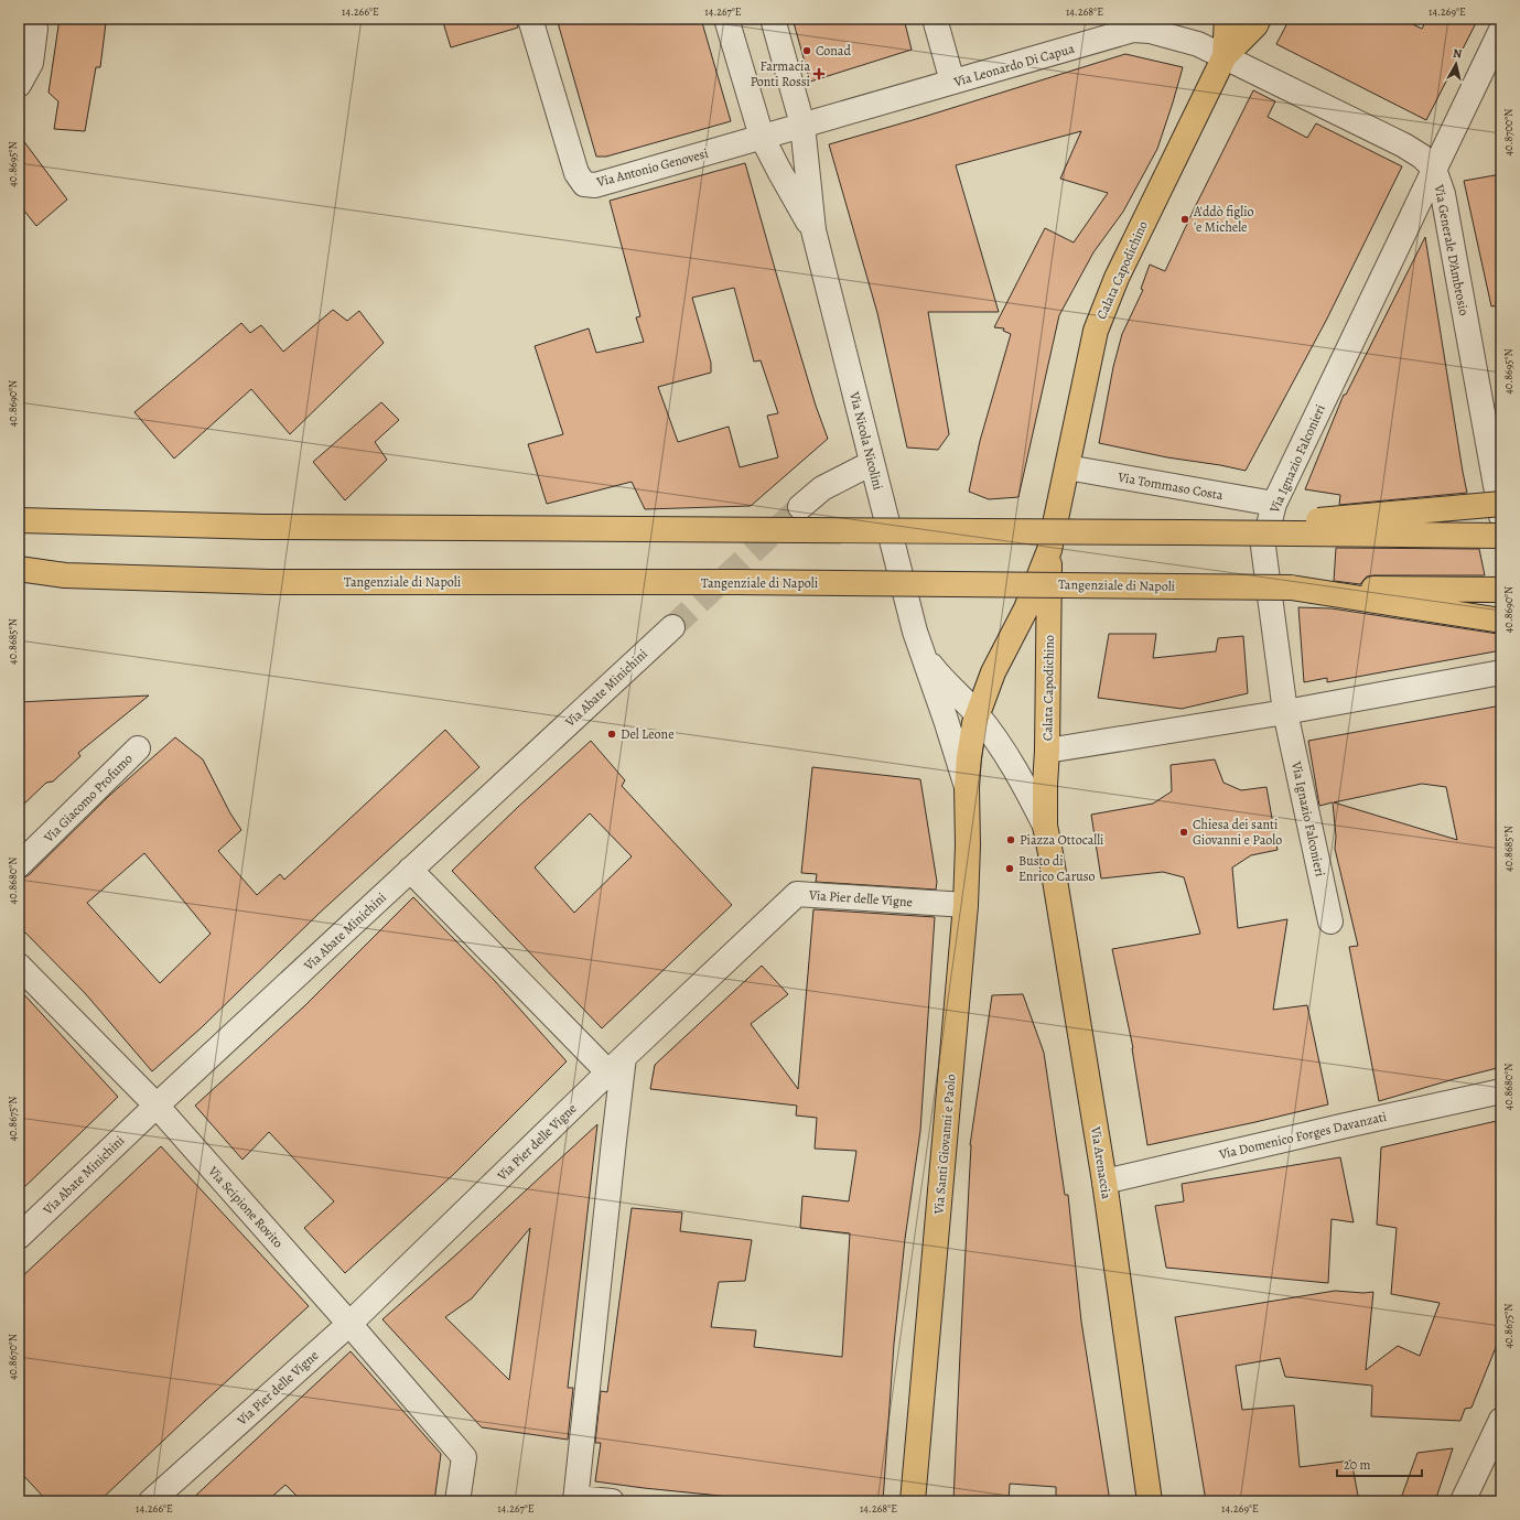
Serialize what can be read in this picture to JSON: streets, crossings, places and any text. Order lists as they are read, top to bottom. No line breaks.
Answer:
{"streets":{"main road":["Calata Capodichino","Tangenziale di Napoli","Via Santi Giovanni e Paolo","Via Arenaccia"],"street":["Via Leonardo Di Capua","Via Antonio Genovesi","Via Generale D'Ambrosio","Via Nicola Nicolini","Via Ignazio Falconieri","Via Tommaso Costa","Via Abate Minichini","Via Giacomo Profumo","Via Pier delle Vigne","Via Domenico Forges Davanzati","Via Scipione Rovito"]},"crossings":[["Via Leonardo Di Capua","Via Antonio Genovesi"],["Via Leonardo Di Capua","Via Generale D'Ambrosio"],["Via Leonardo Di Capua","Calata Capodichino"],["Via Leonardo Di Capua","Via Nicola Nicolini"],["Via Antonio Genovesi","Via Nicola Nicolini"],["Via Generale D'Ambrosio","Calata Capodichino"],["Via Generale D'Ambrosio","Via Ignazio Falconieri"],["Calata Capodichino","Via Nicola Nicolini"],["Calata Capodichino","Via Tommaso Costa"],["Calata Capodichino","Via Santi Giovanni e Paolo"],["Calata Capodichino","Via Arenaccia"],["Via Nicola Nicolini","Via Santi Giovanni e Paolo"],["Via Nicola Nicolini","Via Arenaccia"],["Via Ignazio Falconieri","Via Tommaso Costa"],["Via Abate Minichini","Via Scipione Rovito"],["Via Pier delle Vigne","Via Santi Giovanni e Paolo"],["Via Pier delle Vigne","Via Scipione Rovito"],["Via Domenico Forges Davanzati","Via Arenaccia"]],"places":{"other":["Conad","A'ddò figlio 'e Michele","Del Leone","Chiesa dei santi Giovanni e Paolo","Piazza Ottocalli","Busto di Enrico Caruso"],"health":["Farmacia Ponti Rossi"]},"scale_bar":"20 m","north":"top","coordinates":["14.266°E","14.267°E","14.268°E","14.269°E","40.8700°N","40.8695°N","40.8690°N","40.8685°N","40.8680°N","40.8675°N","40.8670°N"]}
